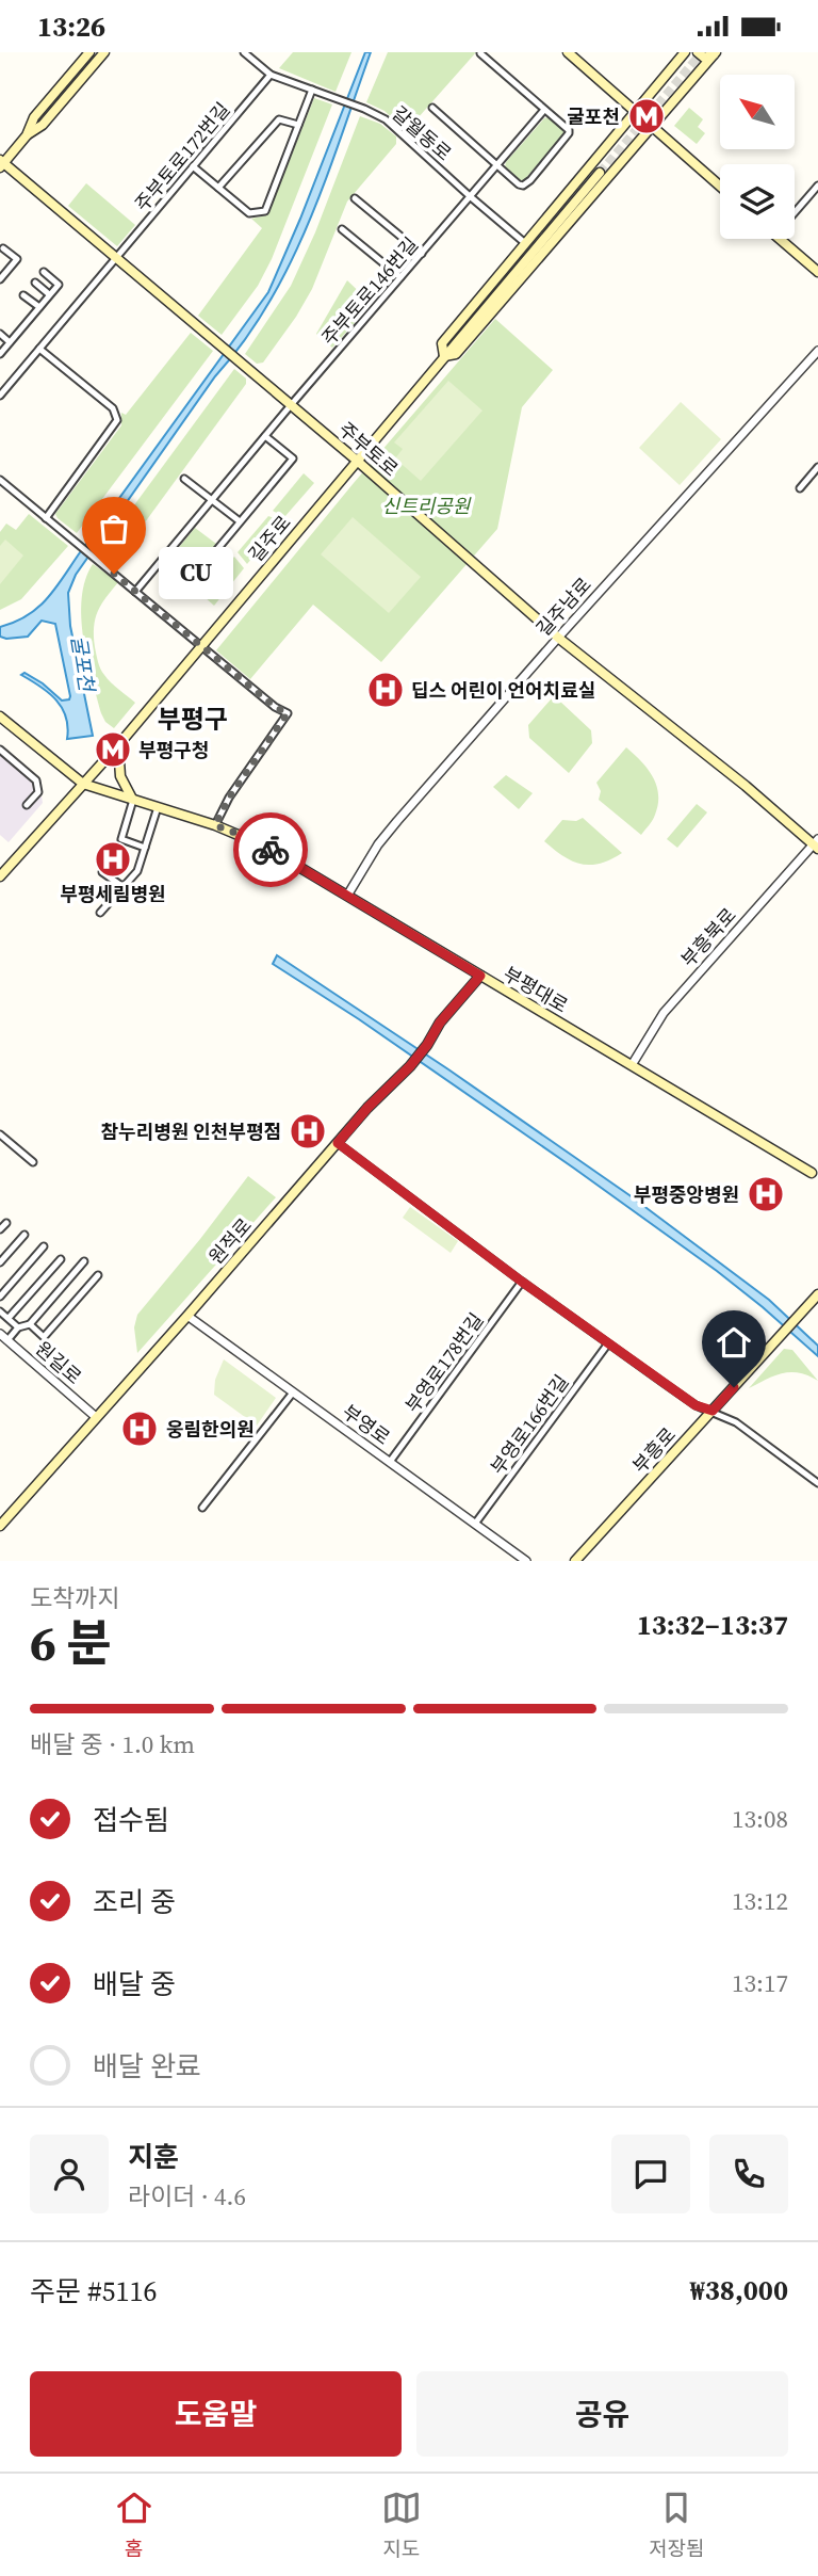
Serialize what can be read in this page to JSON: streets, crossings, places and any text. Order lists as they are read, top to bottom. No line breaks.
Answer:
{"streets":{"main road":["주부토로","길주로","부평대로","원적로","부흥로"],"street":["갈월동로","주부토로172번길","주부토로146번길","길주남로","부흥북로","원길로","부영로178번길","부영로","부영로166번길"]},"crossings":[["갈월동로","주부토로172번길"],["갈월동로","주부토로146번길"],["갈월동로","길주로"],["주부토로172번길","주부토로"],["주부토로146번길","주부토로"],["주부토로","길주로"],["주부토로","길주남로"],["주부토로","부흥북로"],["길주로","부평대로"],["길주남로","부평대로"],["부흥북로","부평대로"],["부평대로","원적로"],["원적로","원길로"],["원적로","부영로"],["부영로178번길","부영로"],["부영로","부영로166번길"]],"districts":["부평구"],"water":["굴포천"],"parks":["신트리공원"],"places":{"metro station":["굴포천","부평구청"],"other":["CU"],"hospital":["딥스 어린이 언어치료실","부평세림병원","참누리병원 인천부평점","부평중앙병원","웅림한의원"]},"north":"top left","page":{"status":"13:26","bubble":"CU","heading":["6 분","도착까지","13:32–13:37"],"panel":["지훈","라이더 · 4.6","주문 #5116","₩38,000"],"bar":"배달 중 · 1.0 km","list":[["접수됨","13:08"],["조리 중","13:12"],["배달 중","13:17"],"배달 완료"],"buttons":["도움말","공유"],"tabs":["홈","지도","저장됨"]}}
